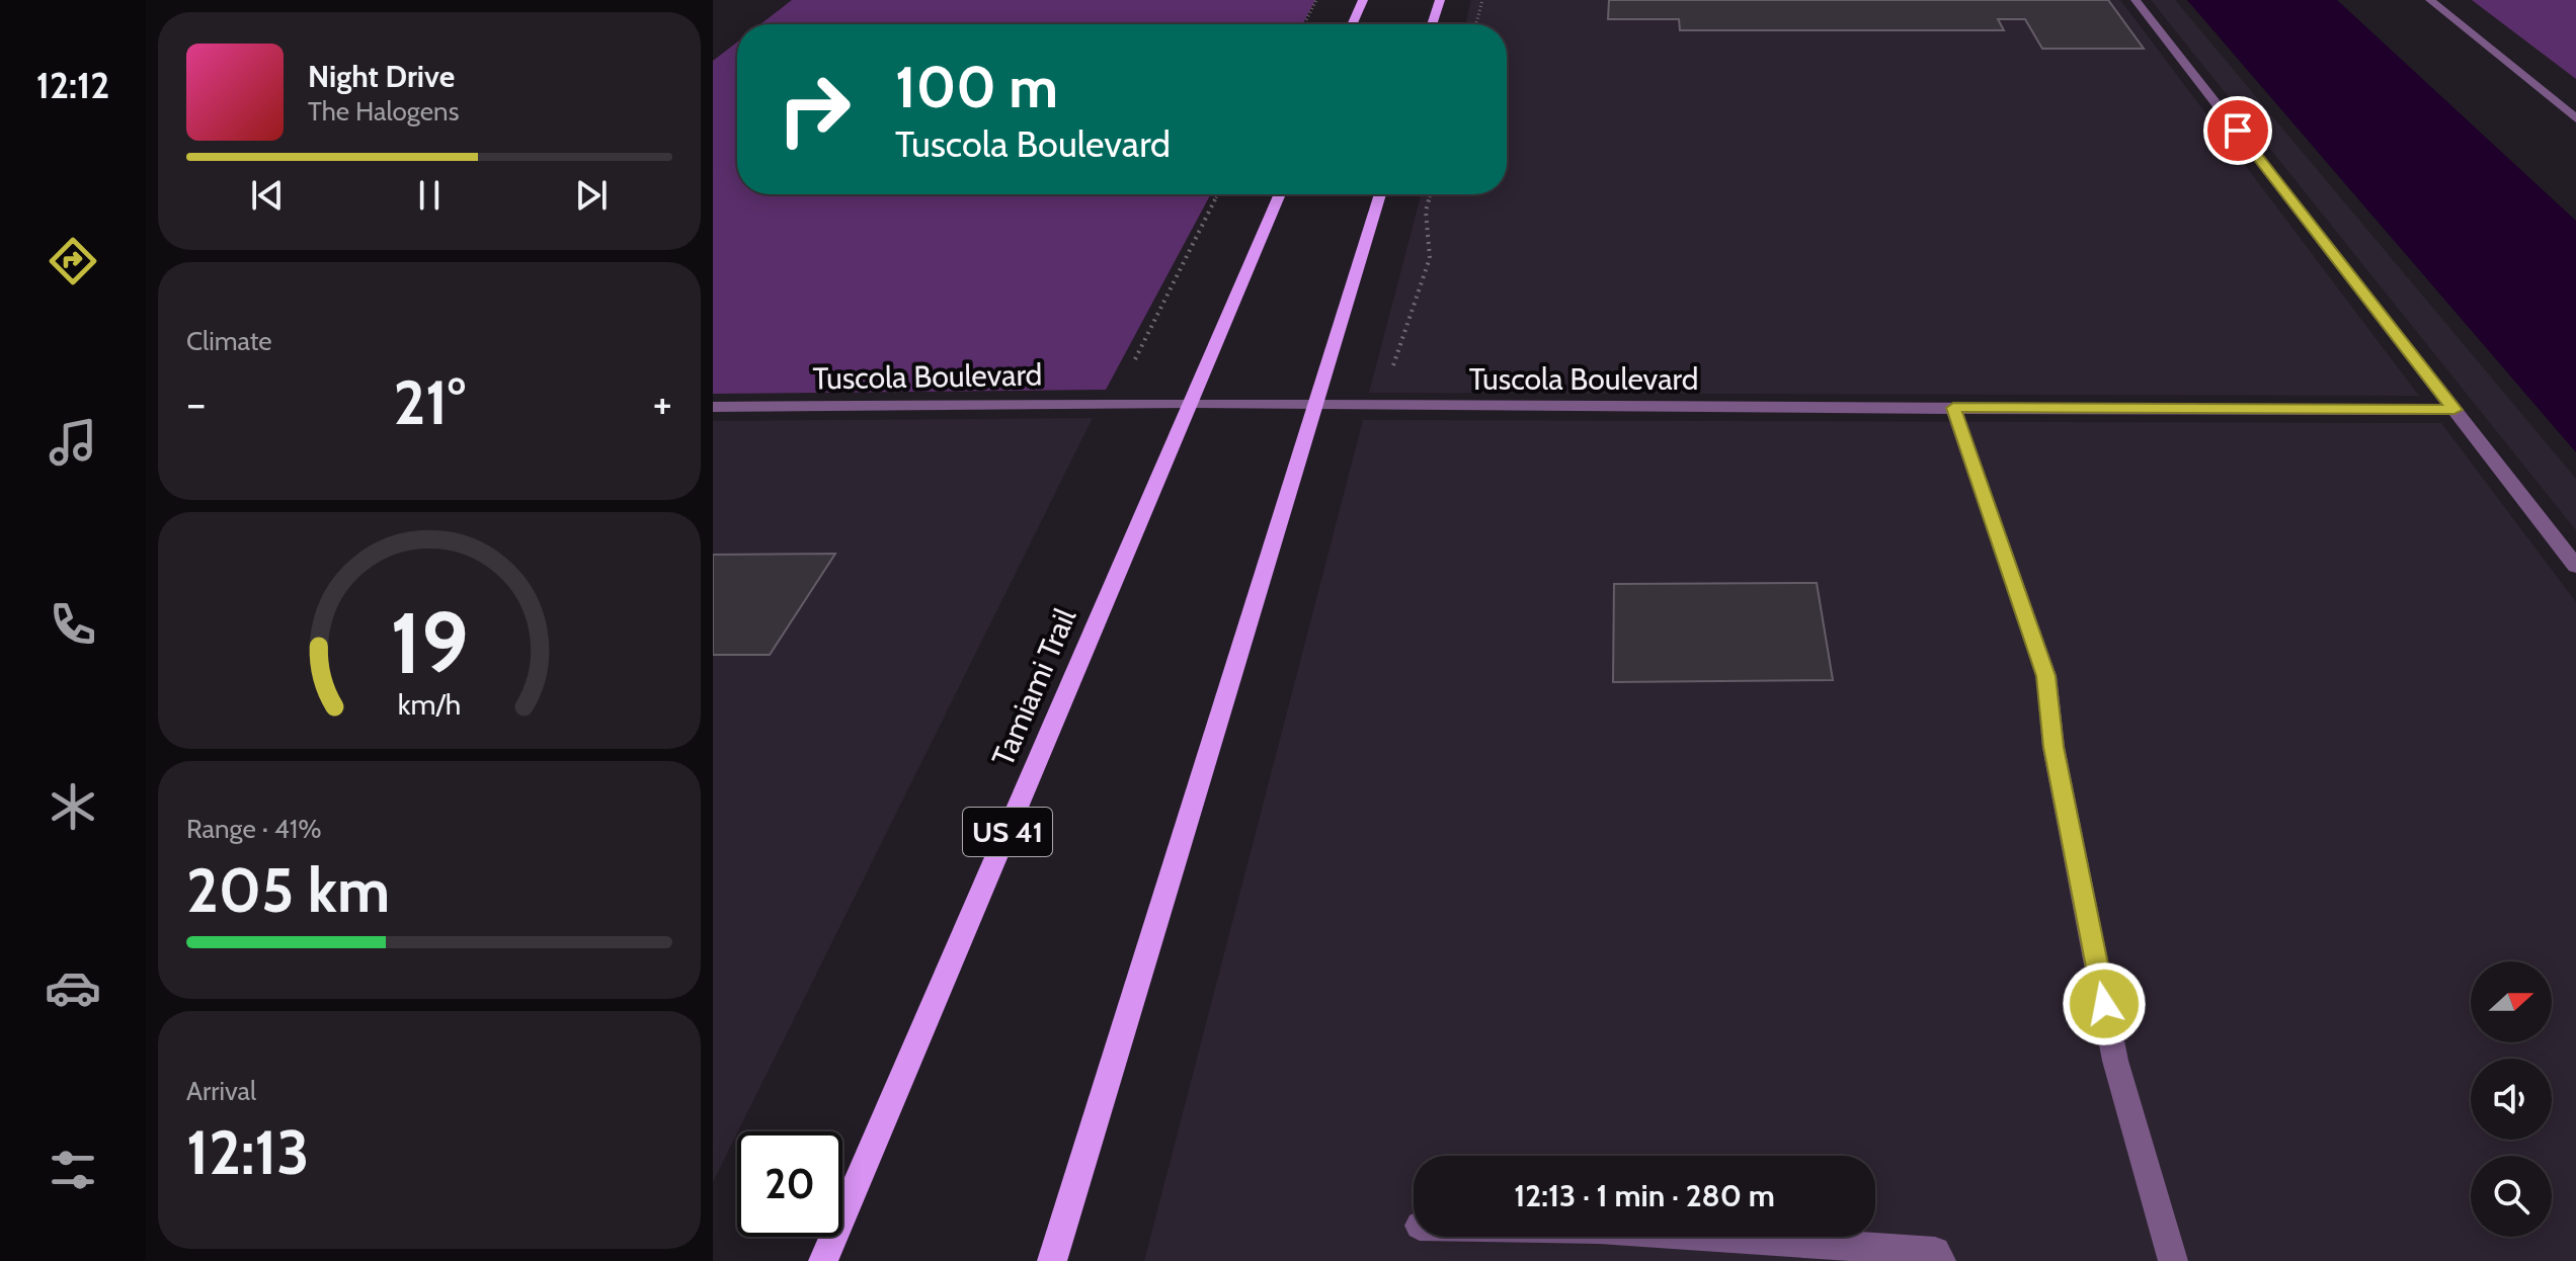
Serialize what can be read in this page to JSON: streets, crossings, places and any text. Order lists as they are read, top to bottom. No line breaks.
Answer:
{"streets":{"main road":["Tamiami Trail","US 41"],"street":["Tuscola Boulevard"]},"crossings":[["Tuscola Boulevard","Tamiami Trail"]],"north":"right","page":{"tabs":"12:12","turn":["100 m","Tuscola Boulevard"],"song":["Night Drive","The Halogens"],"tile":["Climate",["Range · 41%","205 km"],["Arrival","12:13"]],"heat":["−","21°","+"],"limit":"20","trip":"12:13 · 1 min · 280 m","gauge":["19","km/h"]}}
